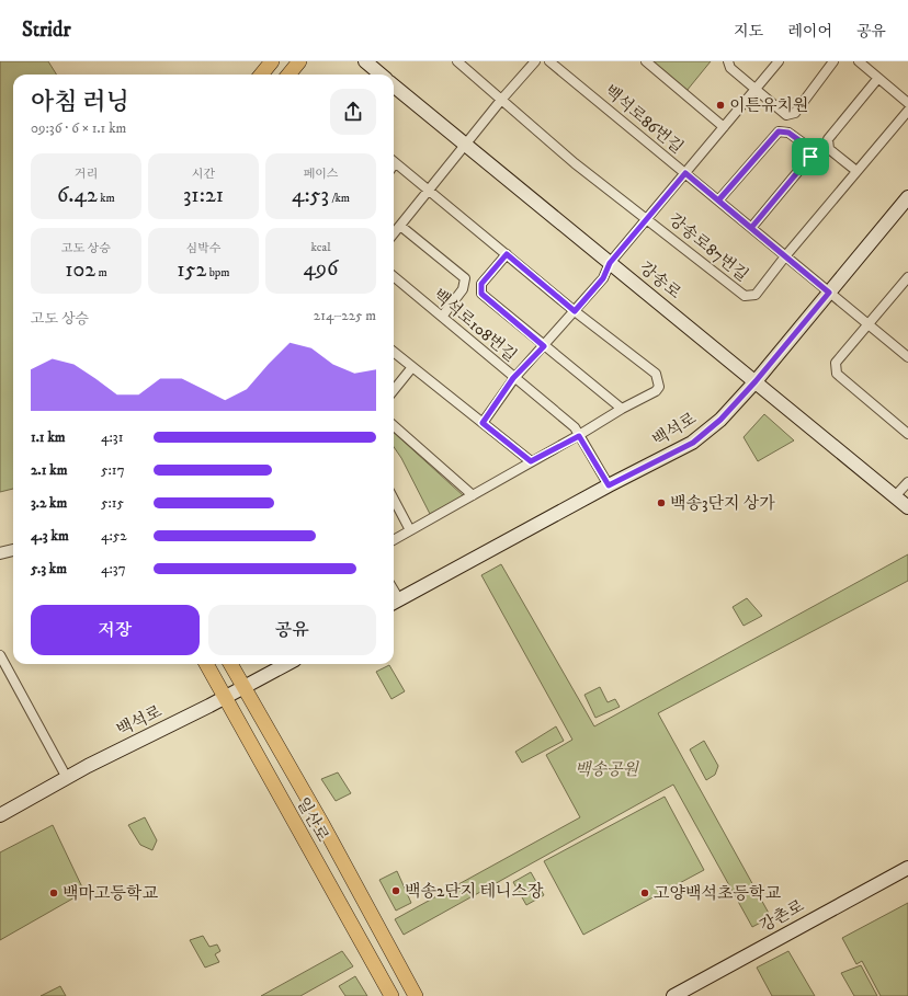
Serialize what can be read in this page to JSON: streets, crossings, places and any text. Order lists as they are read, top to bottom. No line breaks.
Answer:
{"streets":{"main road":["강송로","백석로","일산로","강촌로"],"street":["백석로86번길","강송로87번길","백석로108번길"]},"crossings":[["백석로86번길","강송로87번길"],["백석로86번길","백석로"],["강송로87번길","강송로"],["강송로87번길","백석로108번길"],["강송로","백석로"],["백석로108번길","백석로"],["백석로","일산로"]],"parks":["백송공원"],"places":["이튼유치원","백송3단지 상가","백송2단지 테니스장","백마고등학교","고양백석초등학교"],"page":{"header":"Stridr","nav":["지도","레이어","공유"],"heading":["아침 러닝","09:36 · 6 × 1.1 km"],"stats":[["거리","6.42 km"],["시간","31:21"],["페이스","4:53 /km"],["고도 상승","102 m"],["심박수","152 bpm"],["kcal","496"]],"chart":["고도 상승","214–225 m"],"list":[{"name":"1.1 km","note":"4:31"},{"name":"2.1 km","note":"5:17"},{"name":"3.2 km","note":"5:15"},{"name":"4.3 km","note":"4:52"},{"name":"5.3 km","note":"4:37"}],"buttons":["저장","공유"]}}
